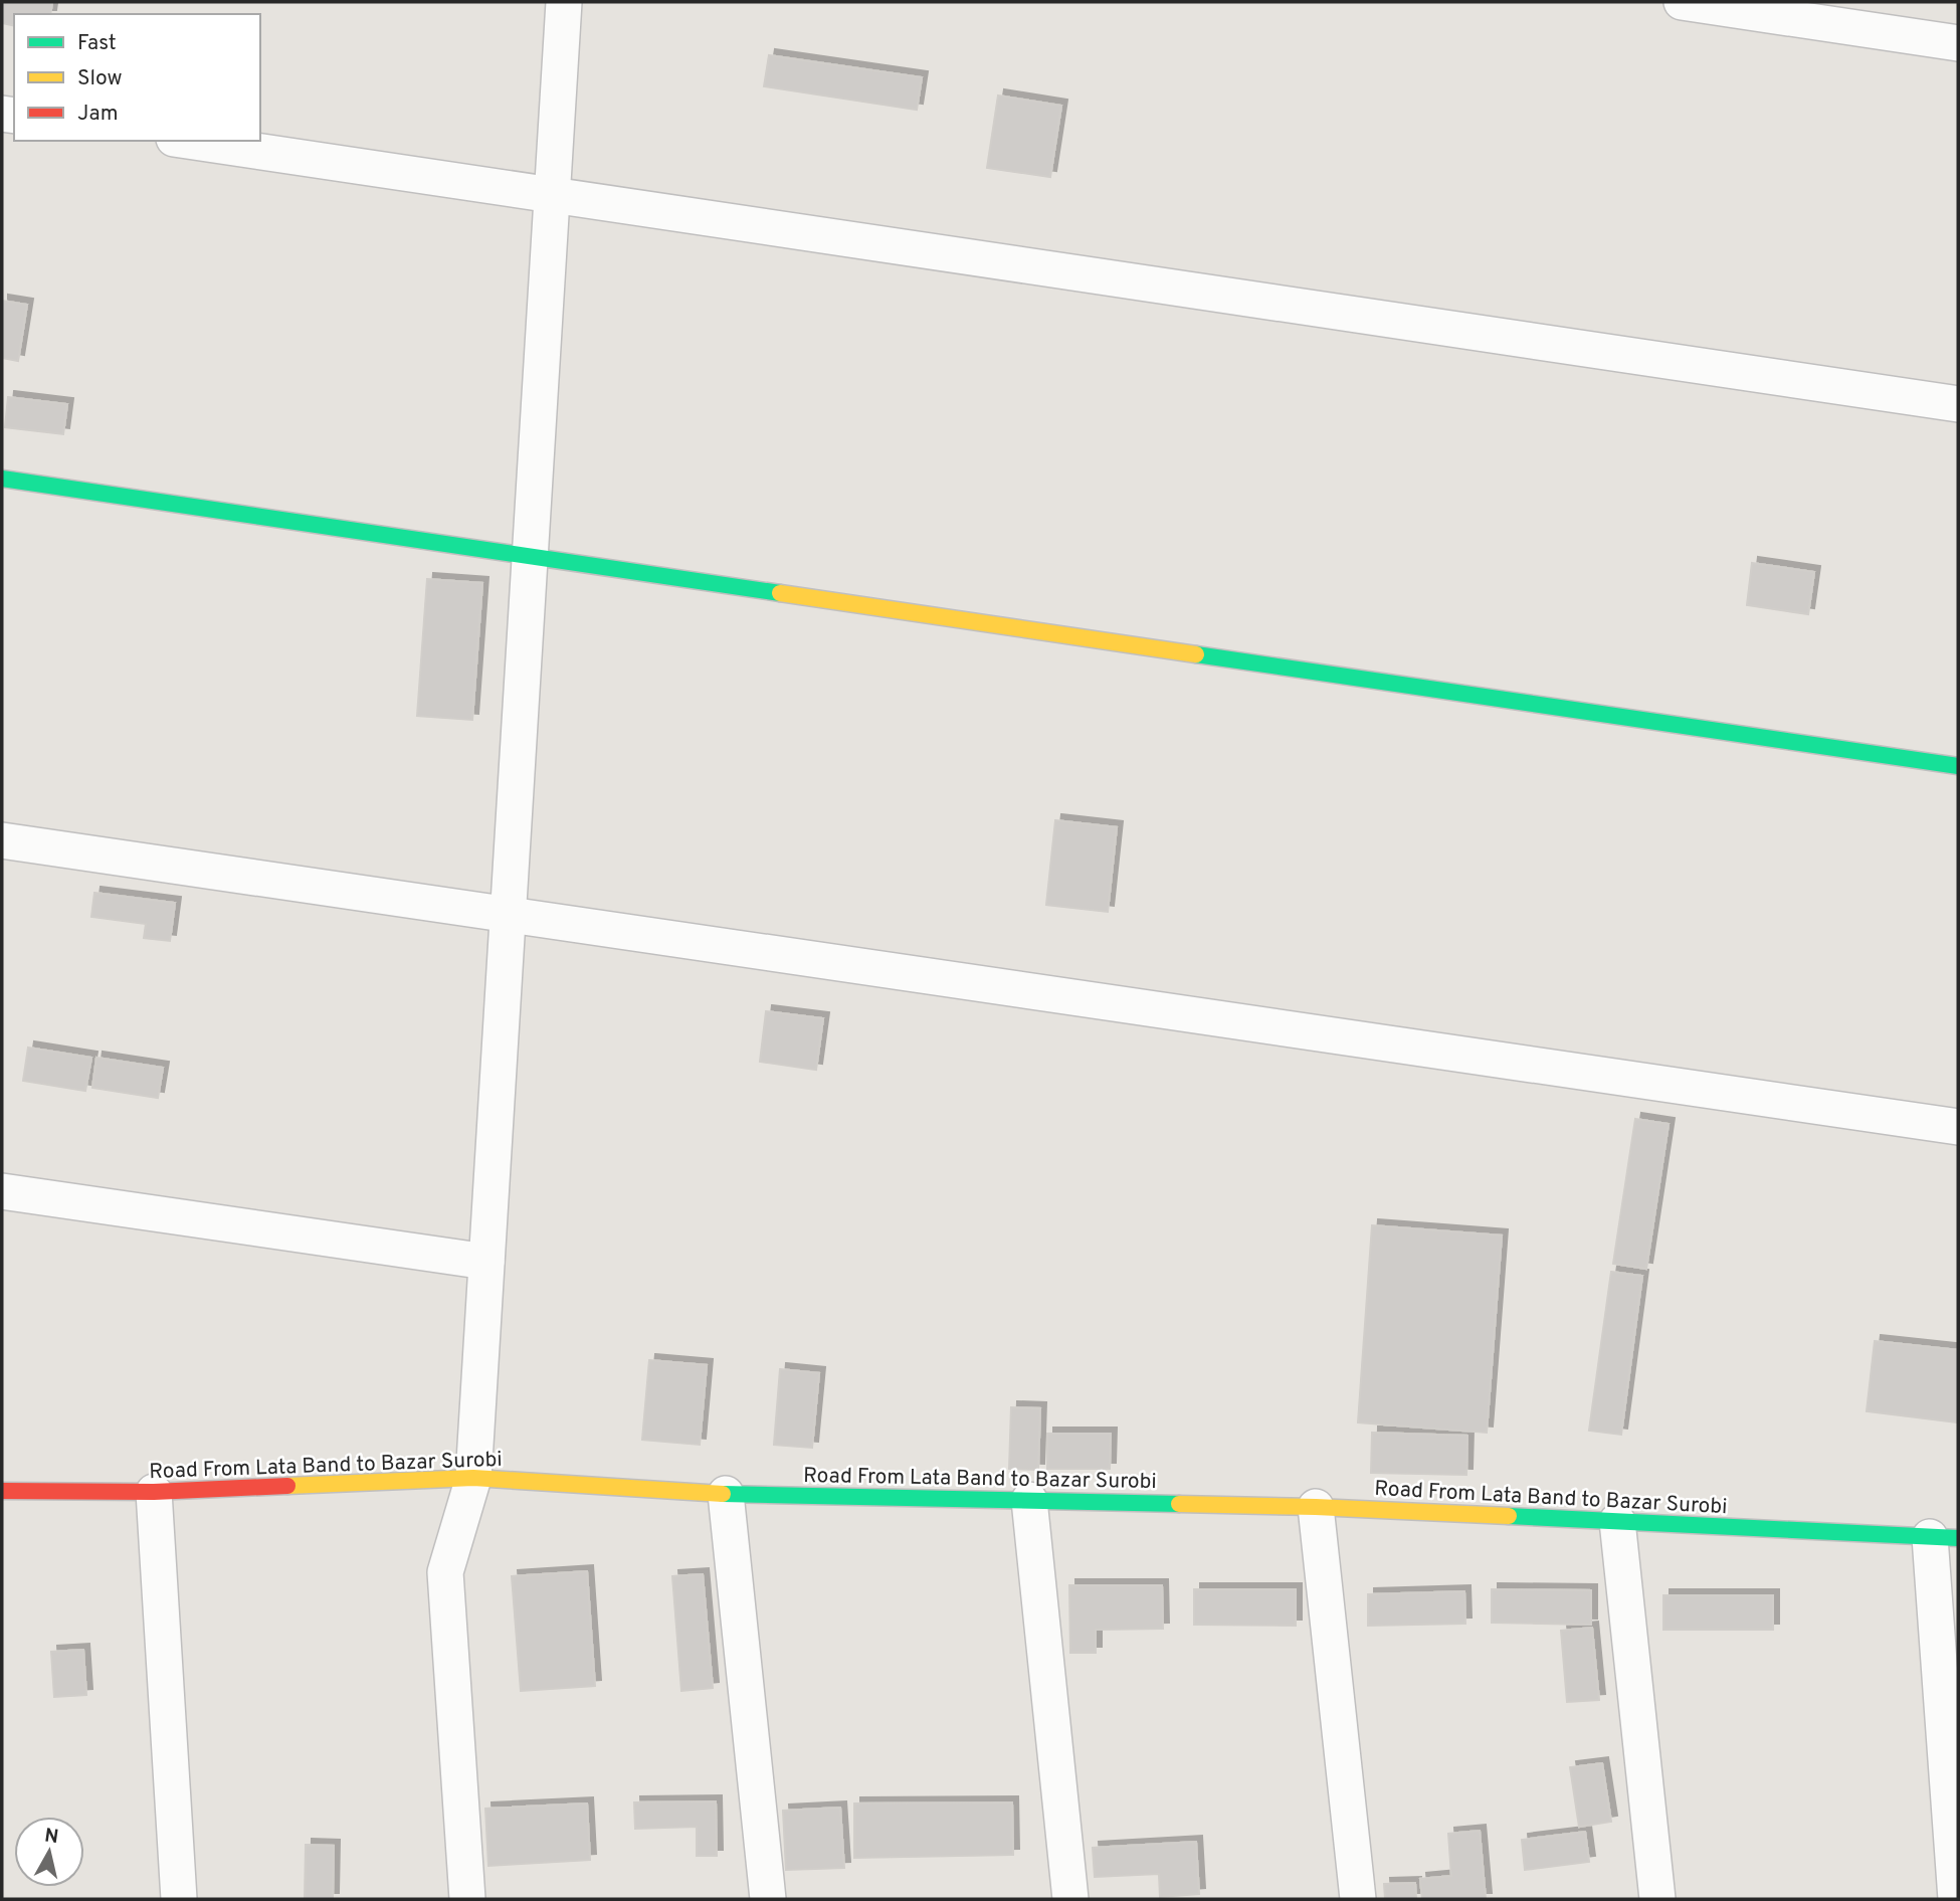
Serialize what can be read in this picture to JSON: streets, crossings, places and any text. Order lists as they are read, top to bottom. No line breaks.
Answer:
{"streets":{"street":["Road From Lata Band to Bazar Surobi"]},"legend":["Fast","Slow","Jam"],"north":"top"}
